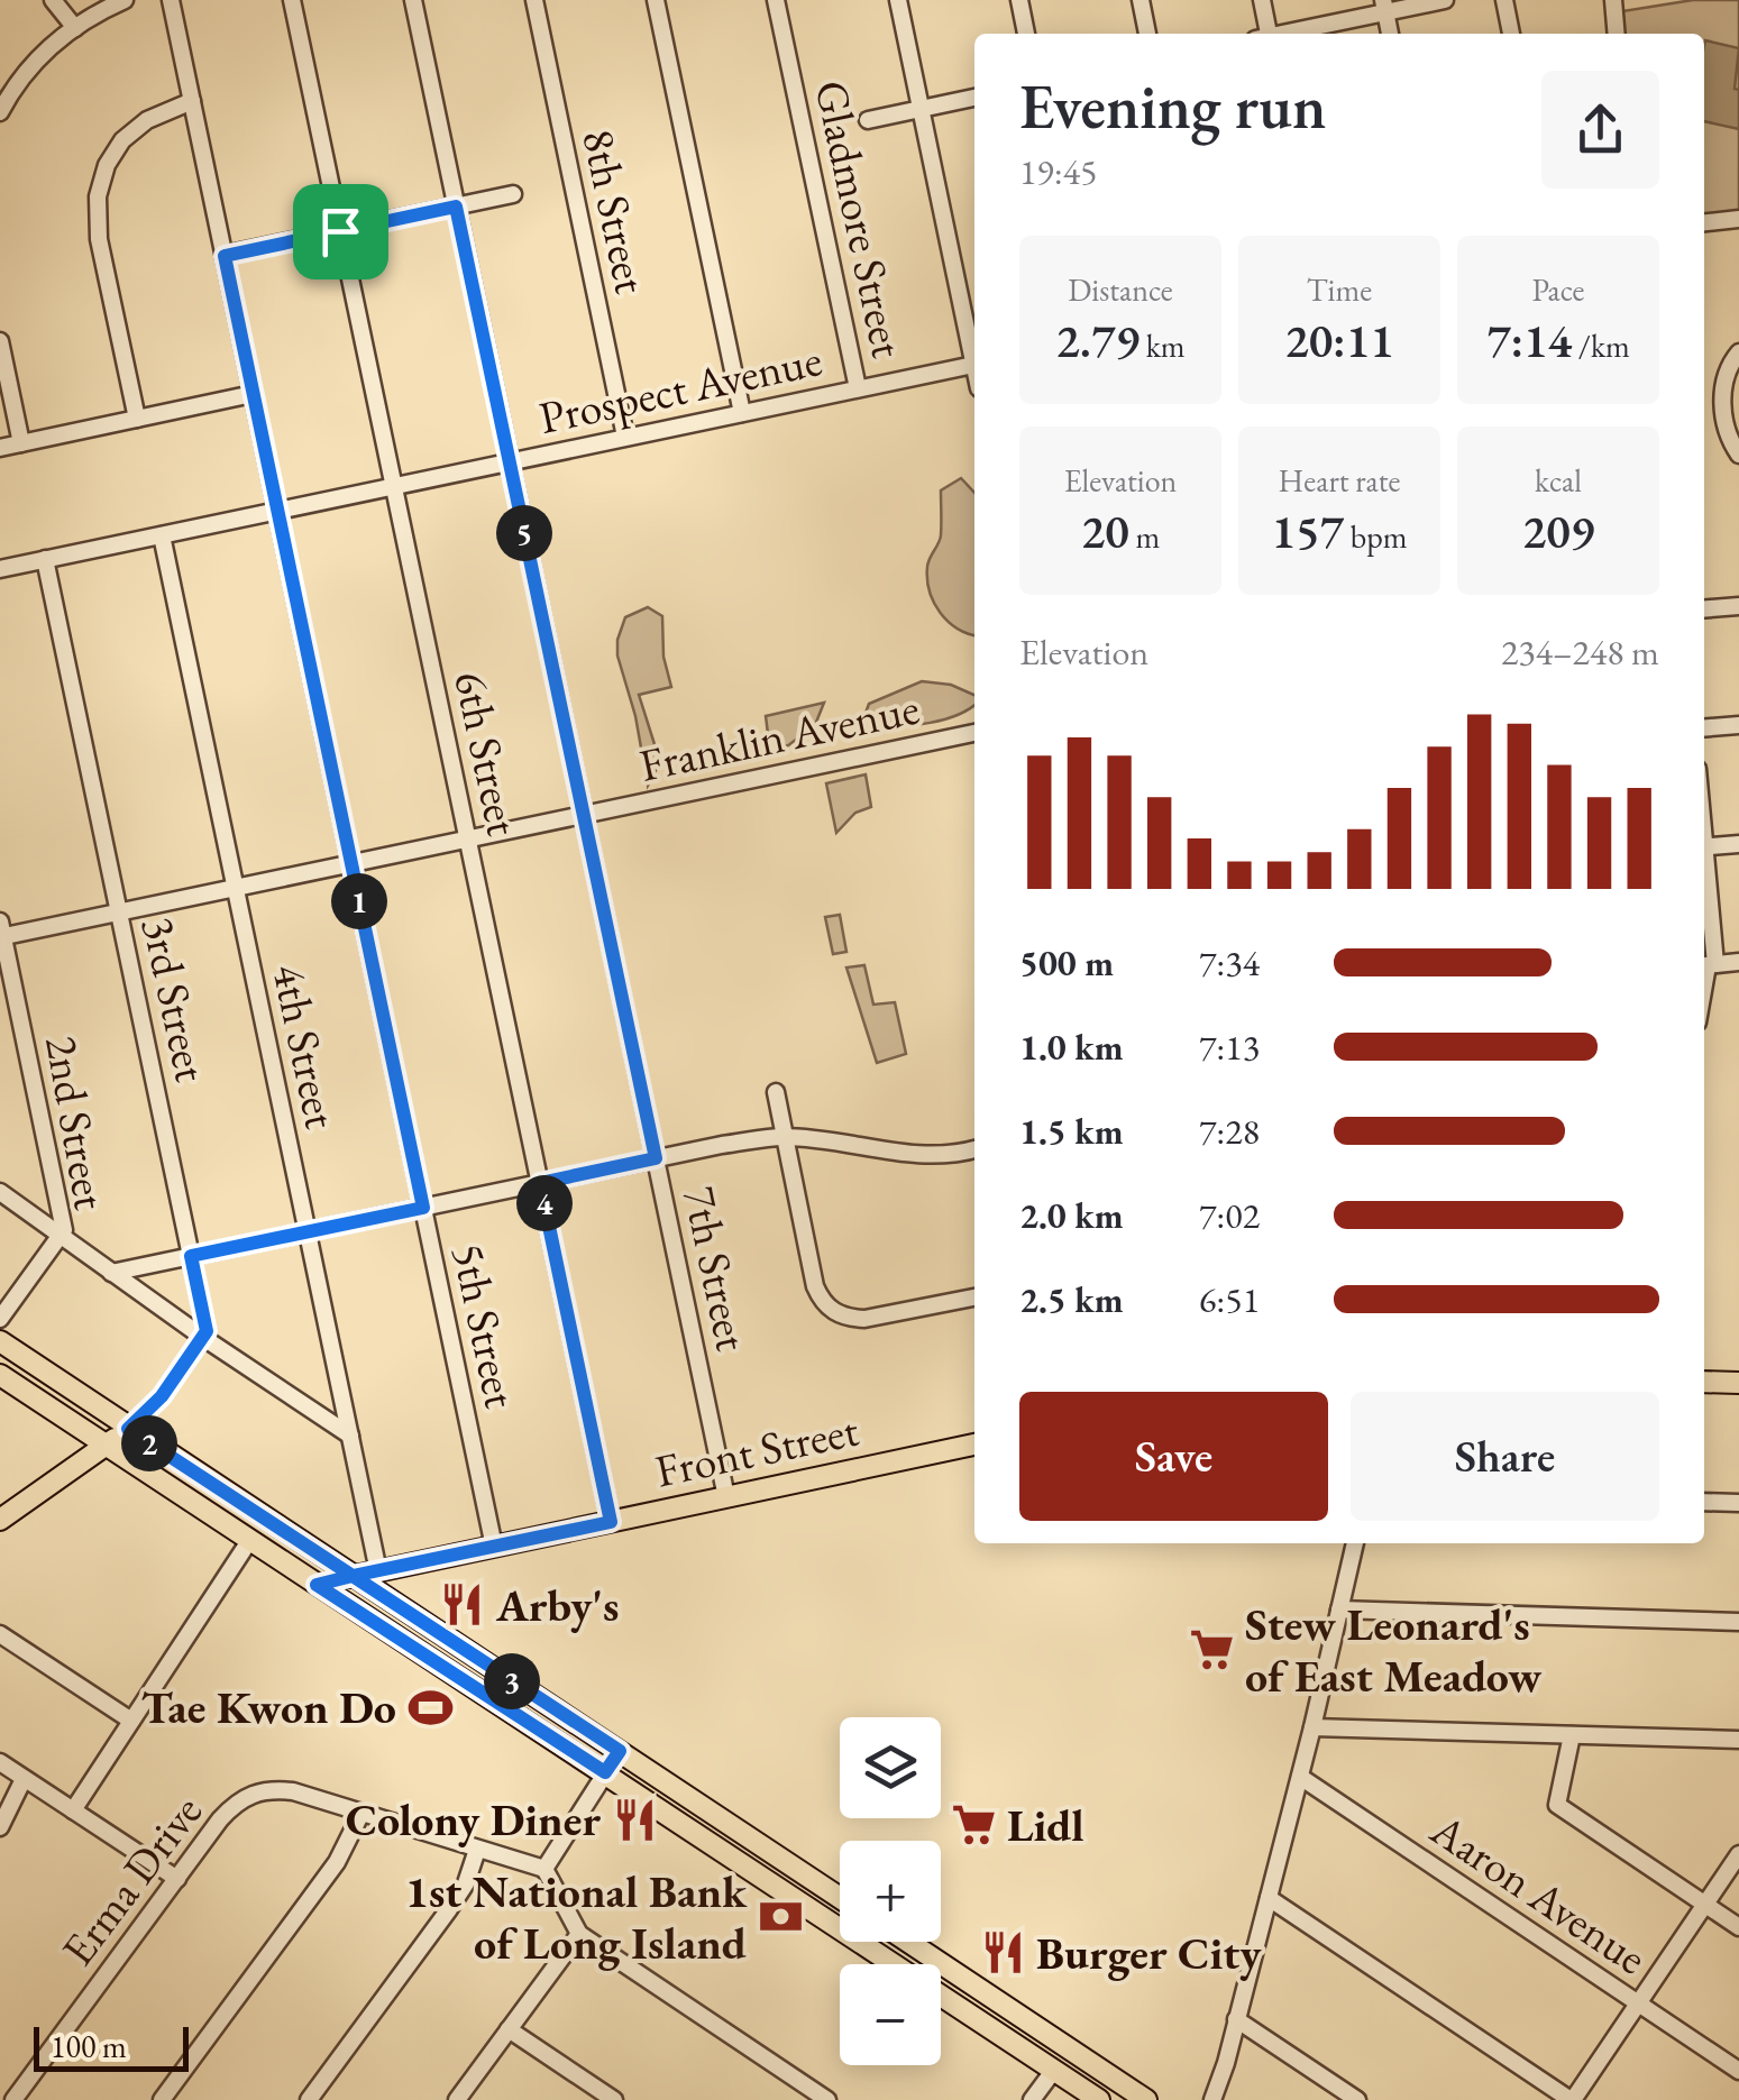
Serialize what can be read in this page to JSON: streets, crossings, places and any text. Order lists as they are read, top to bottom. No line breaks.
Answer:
{"streets":{"main road":["Front Street"],"street":["8th Street","Gladmore Street","Prospect Avenue","Franklin Avenue","6th Street","3rd Street","4th Street","2nd Street","7th Street","5th Street","Erma Drive","Aaron Avenue"]},"crossings":[["8th Street","Prospect Avenue"],["Gladmore Street","Prospect Avenue"],["Prospect Avenue","6th Street"],["Prospect Avenue","3rd Street"],["Prospect Avenue","4th Street"],["Prospect Avenue","7th Street"],["Prospect Avenue","5th Street"],["Franklin Avenue","6th Street"],["Franklin Avenue","3rd Street"],["Franklin Avenue","4th Street"],["Franklin Avenue","2nd Street"],["Franklin Avenue","7th Street"],["Franklin Avenue","5th Street"],["6th Street","Front Street"],["4th Street","Front Street"],["7th Street","Front Street"],["5th Street","Front Street"]],"places":{"restaurant":["Arby's","Colony Diner","Burger City"],"supermarket":["Stew Leonard's of East Meadow","Lidl"],"sports":["Tae Kwon Do"],"bank":["1st National Bank of Long Island"]},"scale_bar":"100 m","page":{"heading":["Evening run","19:45"],"stats":[["Distance","2.79 km"],["Time","20:11"],["Pace","7:14 /km"],["Elevation","20 m"],["Heart rate","157 bpm"],["kcal","209"]],"pins":["5","1","4","2","3"],"chart":["Elevation","234–248 m"],"list":[{"name":"500 m","note":"7:34"},{"name":"1.0 km","note":"7:13"},{"name":"1.5 km","note":"7:28"},{"name":"2.0 km","note":"7:02"},{"name":"2.5 km","note":"6:51"}],"buttons":["Save","Share"],"map_buttons":["+","−"],"scale":"100 m"}}
